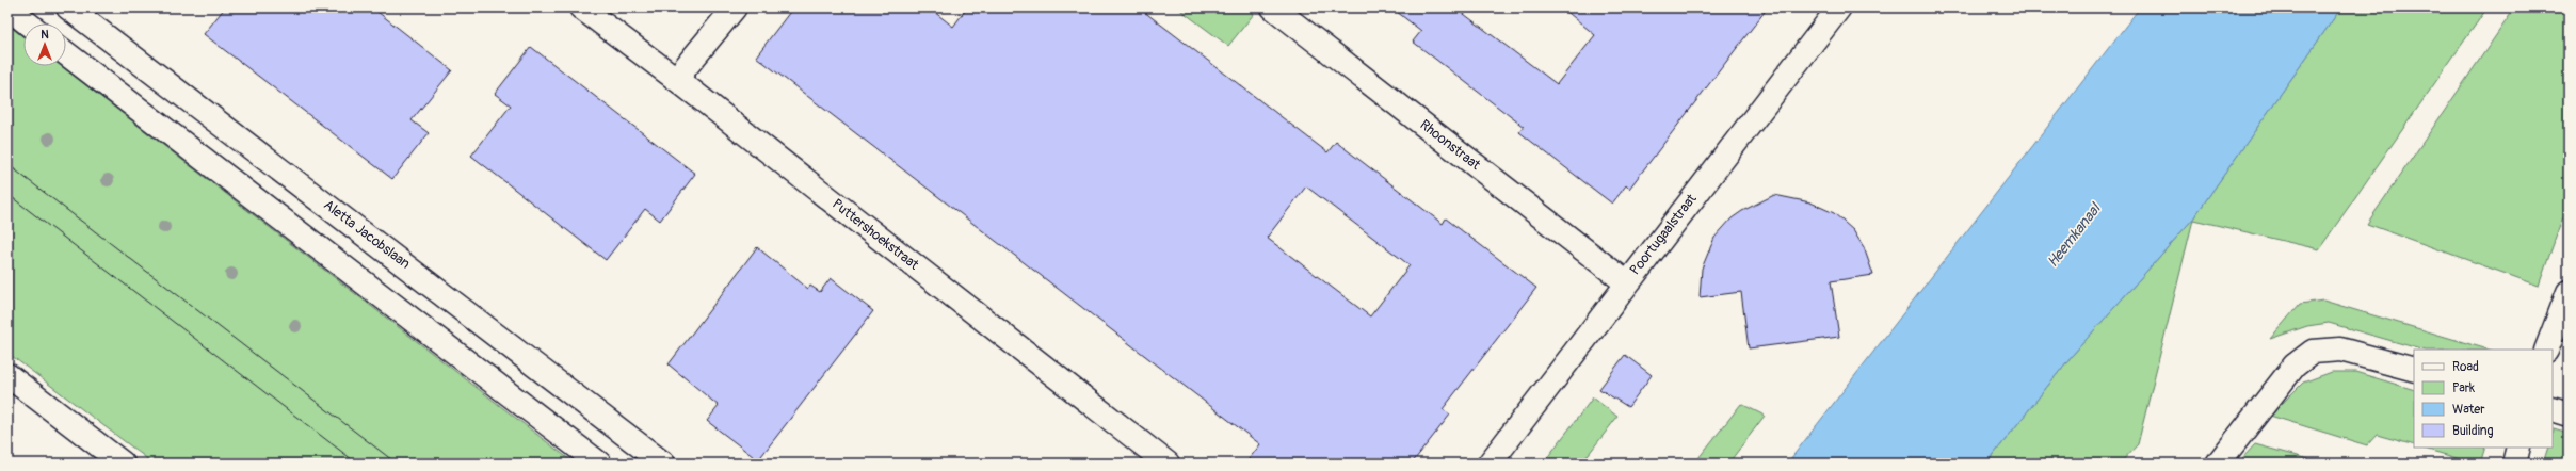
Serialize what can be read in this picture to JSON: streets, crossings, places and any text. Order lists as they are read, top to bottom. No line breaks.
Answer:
{"streets":{"street":["Rhoonstraat","Aletta Jacobslaan","Puttershoekstraat","Poortugaalstraat"]},"crossings":[["Rhoonstraat","Poortugaalstraat"]],"water":["Heemkanaal"],"legend":["Road","Park","Water","Building"],"north":"top"}
